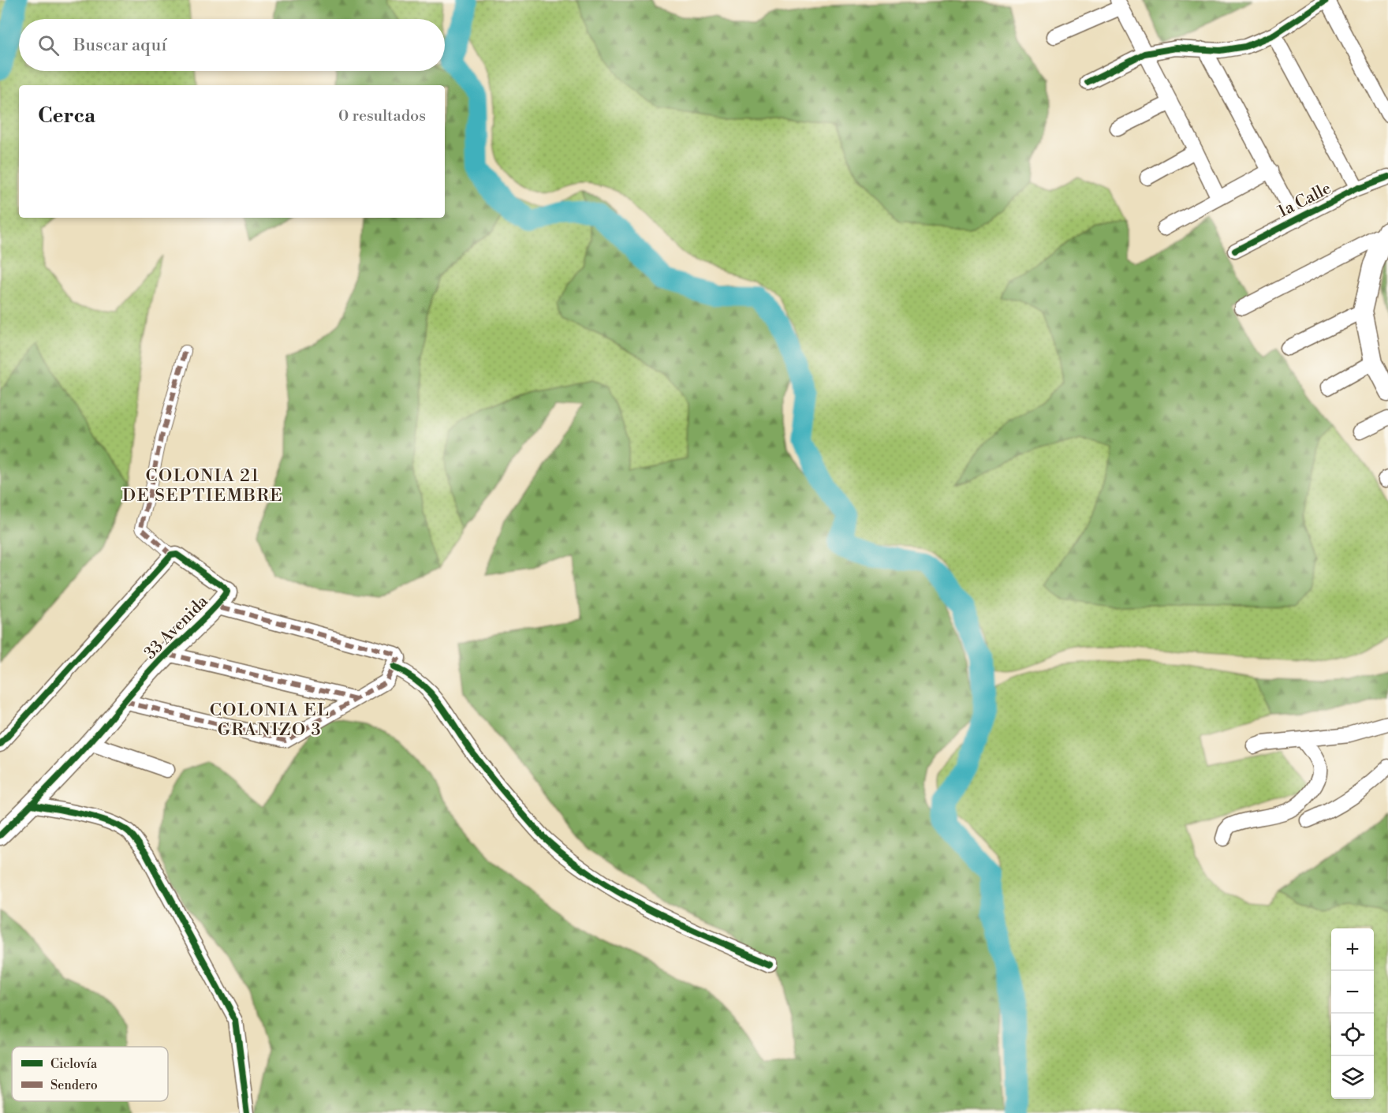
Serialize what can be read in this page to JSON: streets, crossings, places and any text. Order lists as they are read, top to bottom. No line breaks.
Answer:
{"streets":{"street":["1a Calle","33 Avenida"]},"districts":["COLONIA 21 DE SEPTIEMBRE","COLONIA EL GRANIZO 3"],"legend":["Ciclovía","Sendero"],"page":{"search":"Buscar aquí","heading":["Cerca","0 resultados"],"map_buttons":["+","−"]}}
